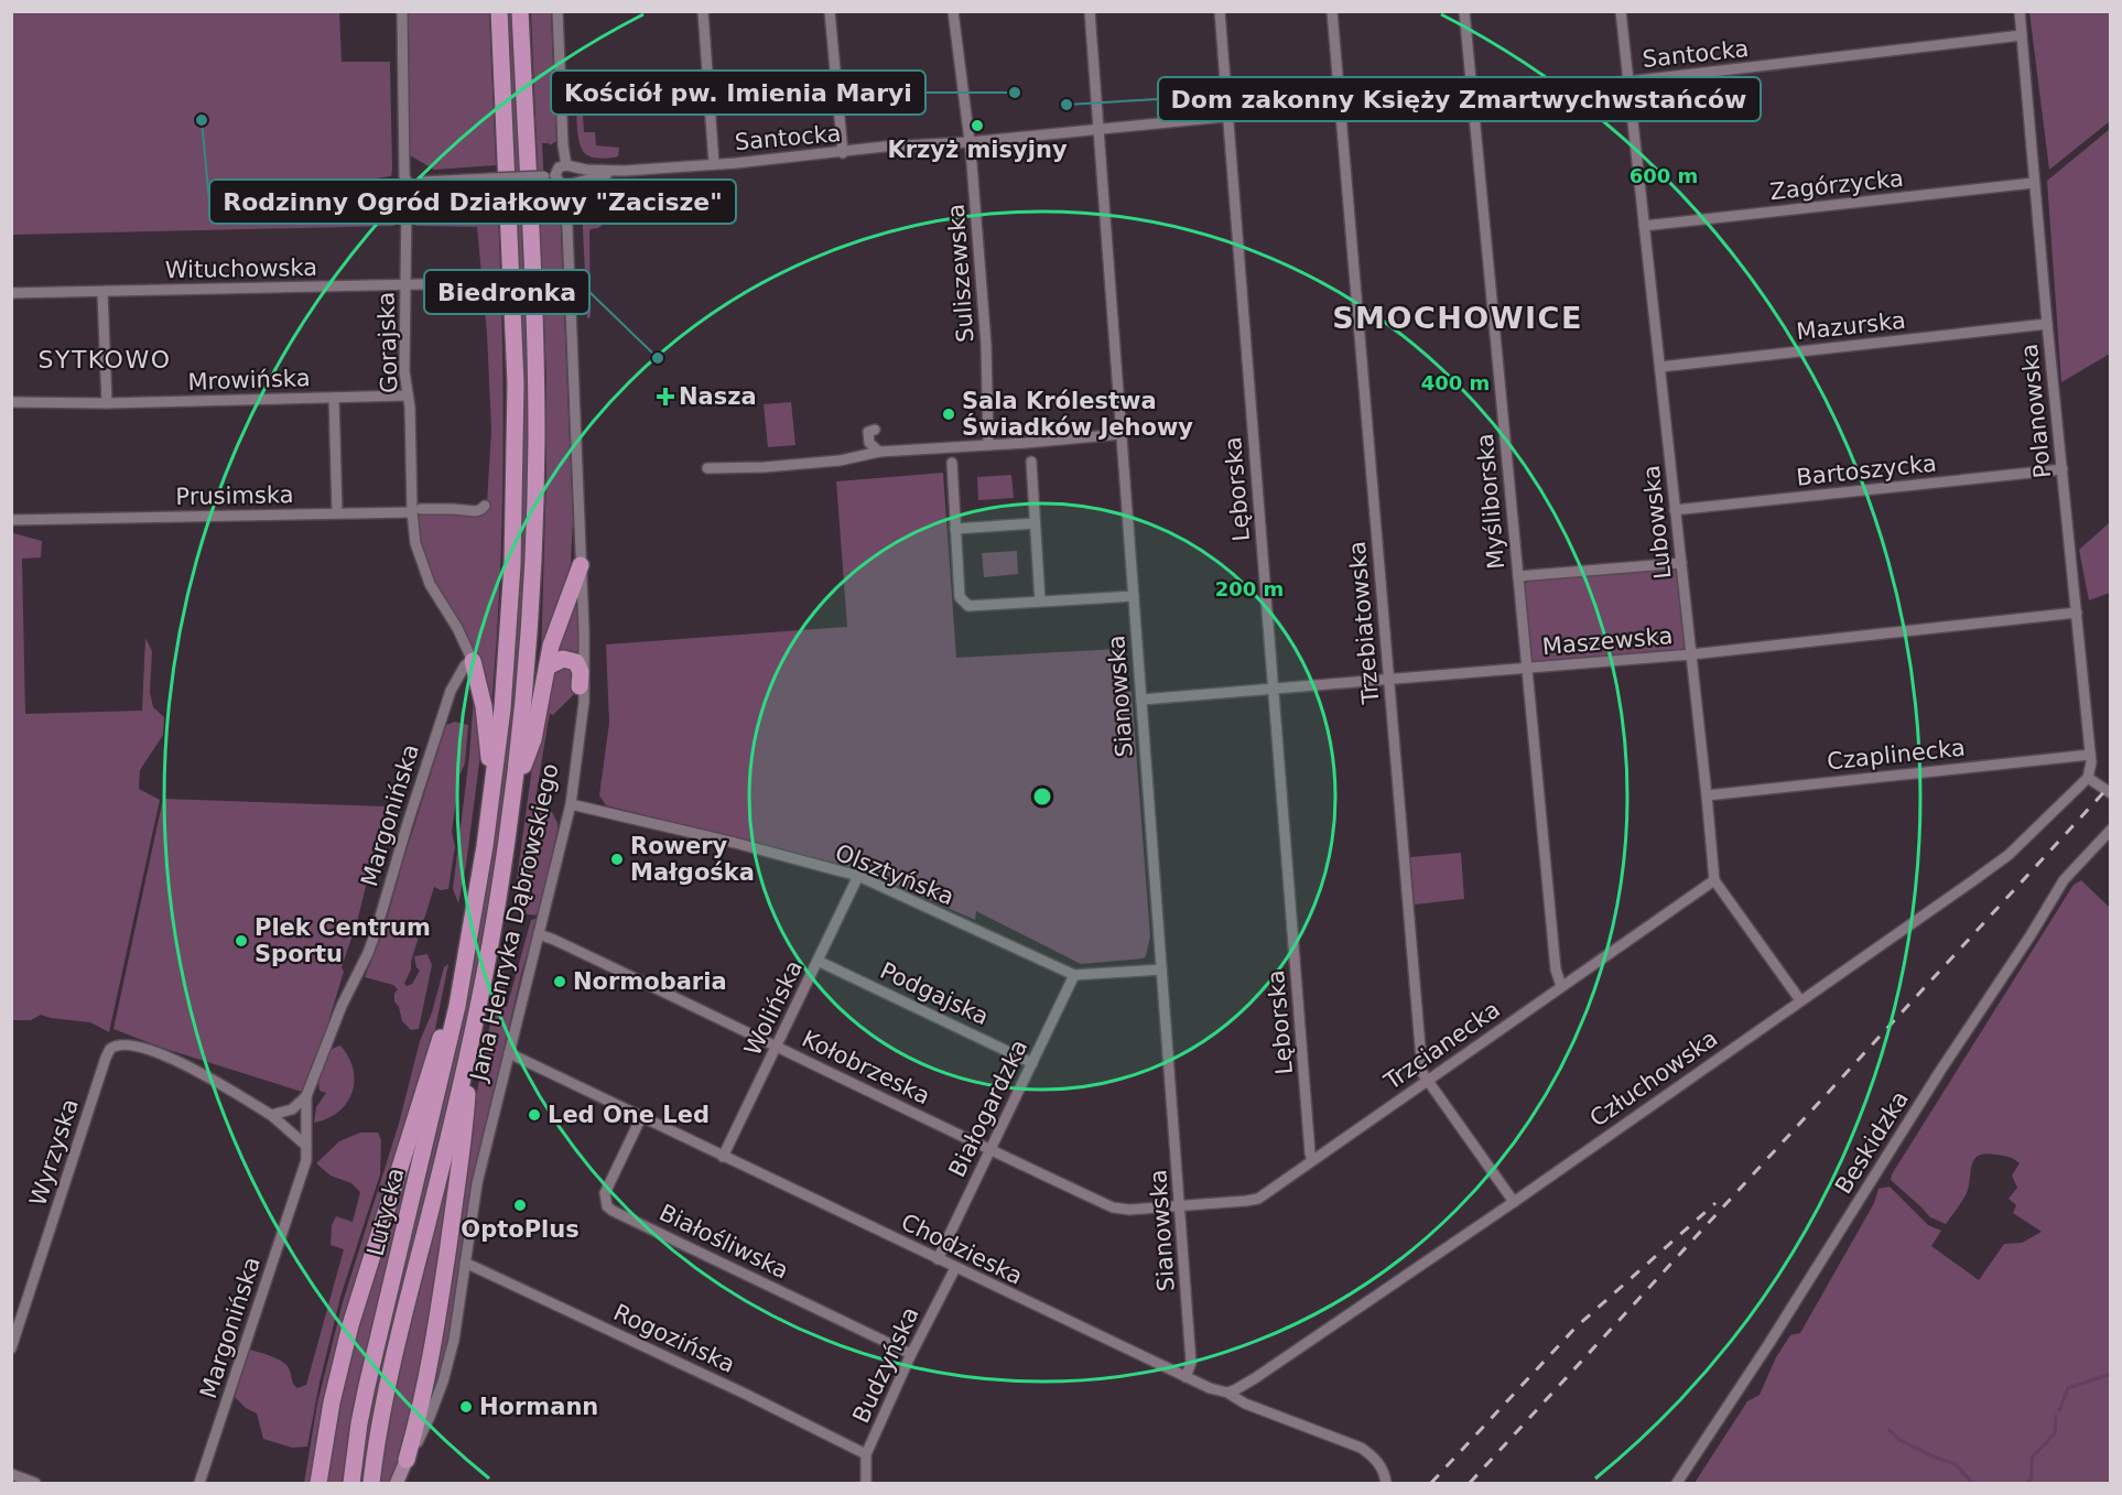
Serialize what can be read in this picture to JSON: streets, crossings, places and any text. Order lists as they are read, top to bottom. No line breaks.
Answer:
{"streets":{"main road":["Jana Henryka Dąbrowskiego","Lutycka"],"street":["Santocka","Zagórzycka","Wituchowska","Suliszewska","Mazurska","Gorajska","Mrowińska","Polanowska","Bartoszycka","Lęborska","Prusimska","Myśliborska","Lubowska","Trzebiatowska","Maszewska","Sianowska","Czaplinecka","Margonińska","Olsztyńska","Podgajska","Wolińska","Trzcianecka","Kołobrzeska","Człuchowska","Białogardzka","Beskidzka","Wyrzyska","Białośliwska","Chodzieska","Rogozińska","Budzyńska"]},"crossings":[["Santocka","Suliszewska"],["Santocka","Polanowska"],["Santocka","Lęborska"],["Santocka","Myśliborska"],["Santocka","Lubowska"],["Santocka","Trzebiatowska"],["Santocka","Sianowska"],["Santocka","Jana Henryka Dąbrowskiego"],["Zagórzycka","Polanowska"],["Zagórzycka","Lubowska"],["Wituchowska","Gorajska"],["Mazurska","Polanowska"],["Mazurska","Lubowska"],["Gorajska","Mrowińska"],["Gorajska","Prusimska"],["Gorajska","Margonińska"],["Polanowska","Bartoszycka"],["Polanowska","Maszewska"],["Polanowska","Czaplinecka"],["Polanowska","Człuchowska"],["Bartoszycka","Lubowska"],["Lęborska","Maszewska"],["Lęborska","Trzcianecka"],["Myśliborska","Maszewska"],["Myśliborska","Trzcianecka"],["Lubowska","Maszewska"],["Lubowska","Czaplinecka"],["Lubowska","Trzcianecka"],["Trzebiatowska","Maszewska"],["Trzebiatowska","Trzcianecka"],["Trzebiatowska","Człuchowska"],["Maszewska","Sianowska"],["Sianowska","Olsztyńska"],["Sianowska","Trzcianecka"],["Sianowska","Kołobrzeska"],["Sianowska","Chodzieska"],["Olsztyńska","Jana Henryka Dąbrowskiego"],["Olsztyńska","Wolińska"],["Olsztyńska","Białogardzka"],["Jana Henryka Dąbrowskiego","Kołobrzeska"],["Jana Henryka Dąbrowskiego","Lutycka"],["Jana Henryka Dąbrowskiego","Chodzieska"],["Jana Henryka Dąbrowskiego","Rogozińska"],["Podgajska","Wolińska"],["Podgajska","Białogardzka"],["Wolińska","Kołobrzeska"],["Wolińska","Chodzieska"],["Trzcianecka","Kołobrzeska"],["Kołobrzeska","Białogardzka"],["Człuchowska","Chodzieska"],["Białogardzka","Chodzieska"],["Białośliwska","Chodzieska"],["Białośliwska","Budzyńska"],["Chodzieska","Budzyńska"],["Rogozińska","Budzyńska"]],"districts":["SMOCHOWICE","SYTKOWO"],"places":{"other":["Kościół pw. Imienia Maryi","Dom zakonny Księży Zmartwychwstańców","Rodzinny Ogród Działkowy \"Zacisze\"","Krzyż misyjny","Biedronka","Sala Królestwa Świadków Jehowy","Rowery Małgośka","Plek Centrum Sportu","Normobaria","Led One Led","OptoPlus","Hormann"],"health":["Nasza"]},"rings":["600 m","400 m","200 m"]}
